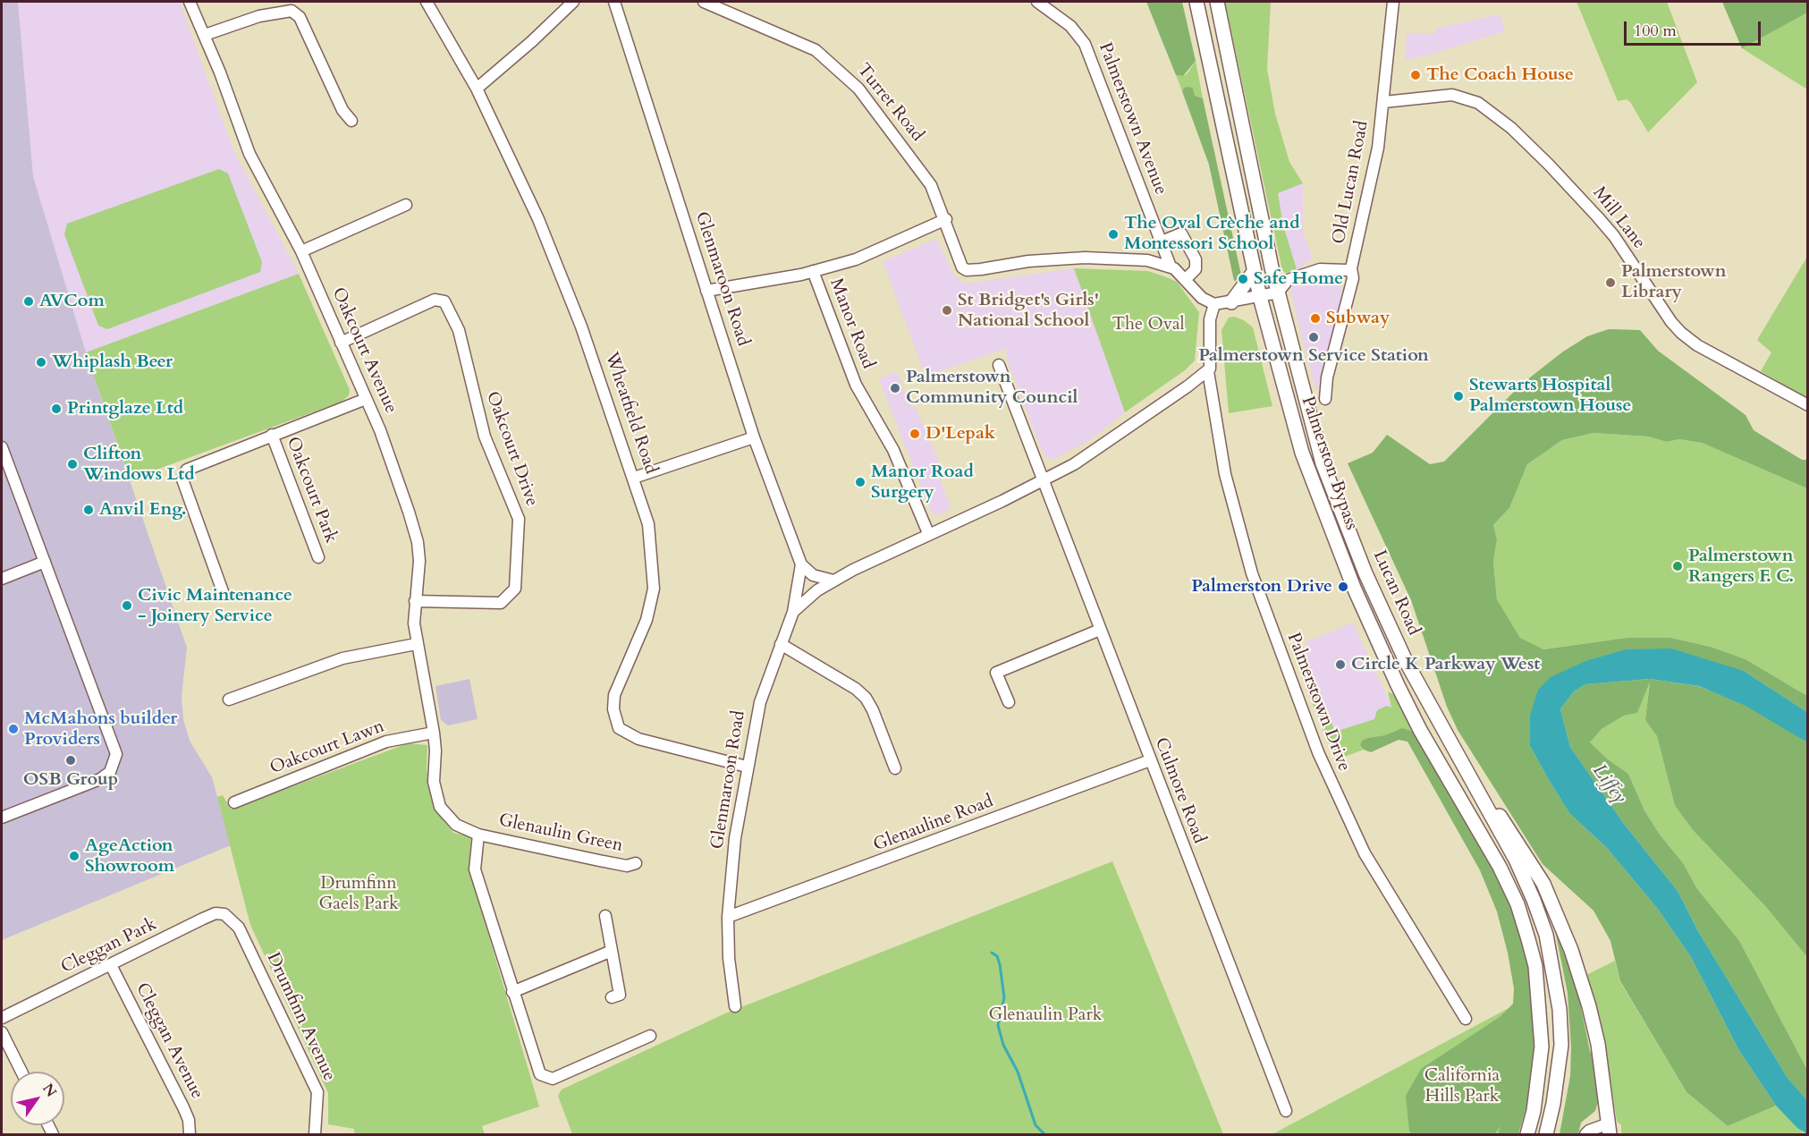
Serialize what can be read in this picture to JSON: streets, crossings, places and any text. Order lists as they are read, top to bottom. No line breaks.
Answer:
{"streets":{"main road":["Palmerston Bypass","Lucan Road"],"street":["Turret Road","Palmerstown Avenue","Old Lucan Road","Mill Lane","Glenmaroon Road","Manor Road","Oakcourt Avenue","Wheatfield Road","Oakcourt Drive","Oakcourt Park","Palmerstown Drive","Oakcourt Lawn","Culmore Road","Glenauline Road","Glenaulin Green","Cleggan Park","Drumfinn Avenue","Cleggan Avenue"]},"crossings":[["Turret Road","Palmerstown Avenue"],["Old Lucan Road","Mill Lane"],["Glenmaroon Road","Wheatfield Road"],["Glenmaroon Road","Glenauline Road"],["Oakcourt Avenue","Oakcourt Drive"],["Oakcourt Avenue","Oakcourt Park"],["Oakcourt Avenue","Oakcourt Lawn"],["Oakcourt Avenue","Glenaulin Green"],["Oakcourt Lawn","Glenaulin Green"],["Culmore Road","Glenauline Road"],["Cleggan Park","Drumfinn Avenue"],["Cleggan Park","Cleggan Avenue"]],"water":["Liffey"],"parks":["The Oval","Drumfinn Gaels Park","Glenaulin Park","California Hills Park"],"places":["The Coach House","The Oval Crèche and Montessori School","Safe Home","Palmerstown Library","AVCom","St Bridget's Girls' National School","Subway","Palmerstown Service Station","Whiplash Beer","Palmerstown Community Council","Stewarts Hospital Palmerstown House","Printglaze Ltd","D'Lepak","Clifton Windows Ltd","Manor Road Surgery","Anvil Eng.","Palmerstown Rangers F. C.","Palmerston Drive","Civic Maintenance - Joinery Service","Circle K Parkway West","McMahons builder Providers","OSB Group","AgeAction Showroom"],"scale_bar":"100 m","north":"top right"}
